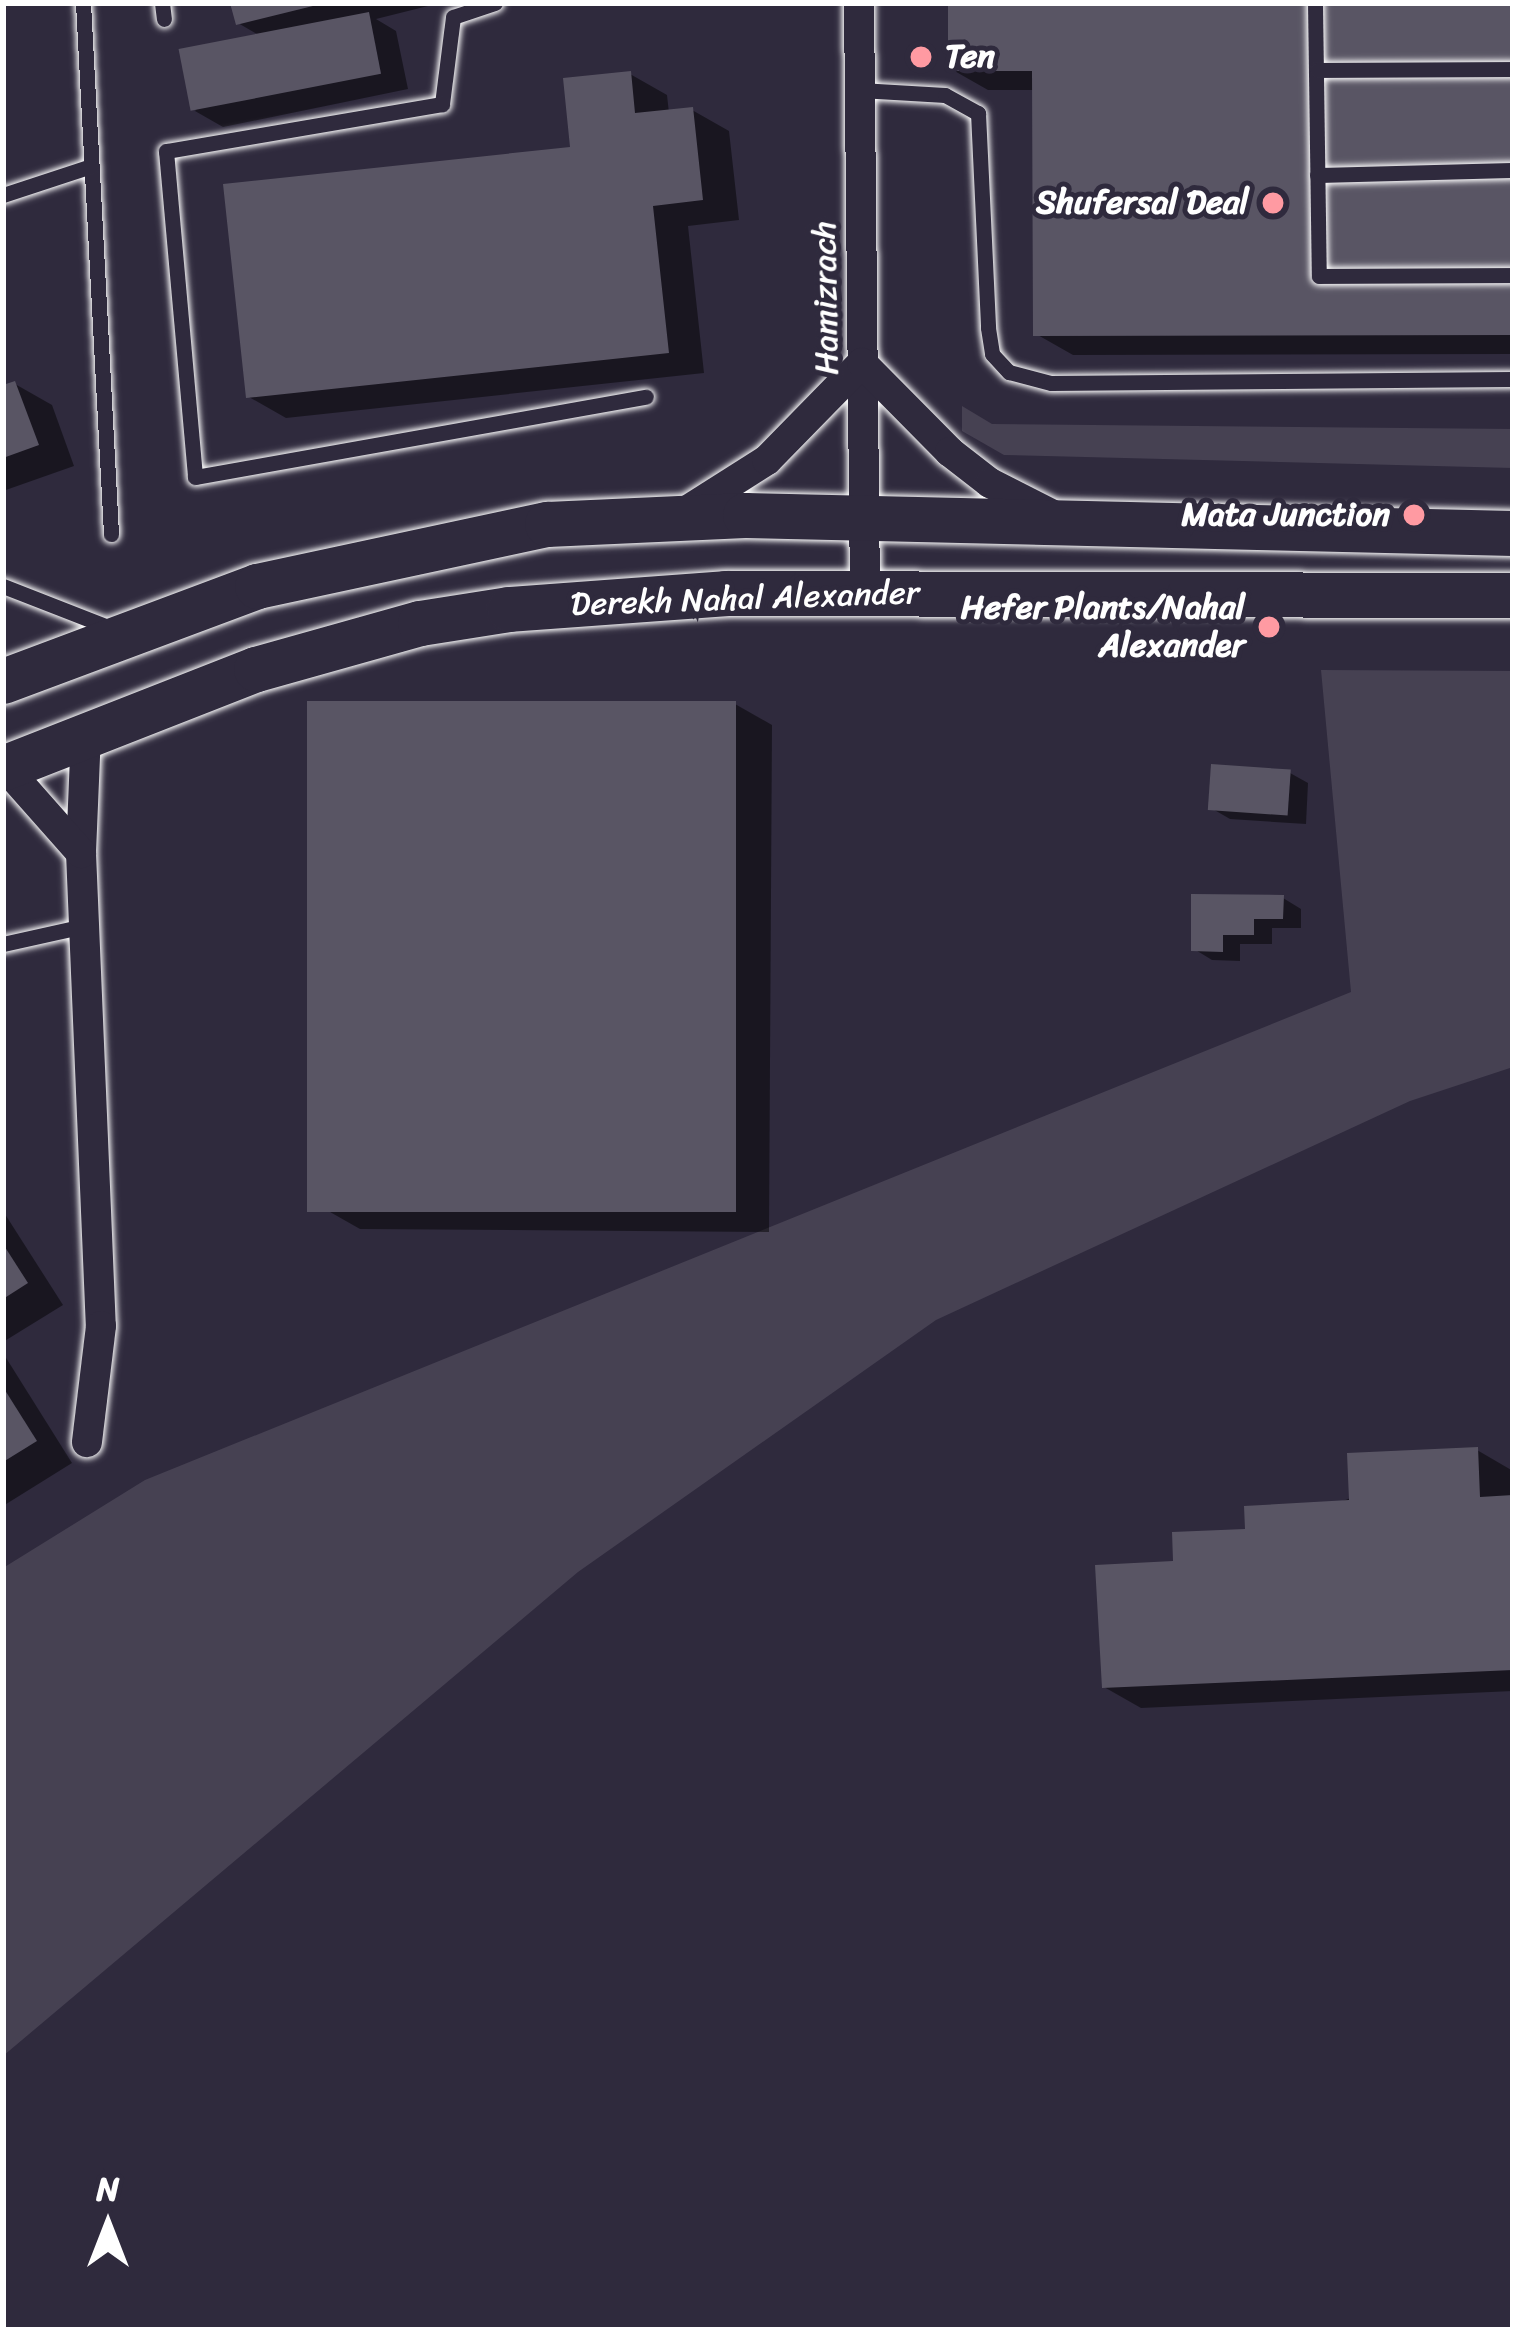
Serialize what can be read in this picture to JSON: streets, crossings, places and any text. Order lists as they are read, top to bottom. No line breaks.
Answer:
{"streets":{"street":["Hamizrach","Derekh Nahal Alexander"]},"crossings":[["Hamizrach","Derekh Nahal Alexander"]],"places":["Ten","Shufersal Deal","Mata Junction","Hefer Plants/Nahal Alexander"],"north":"top"}
